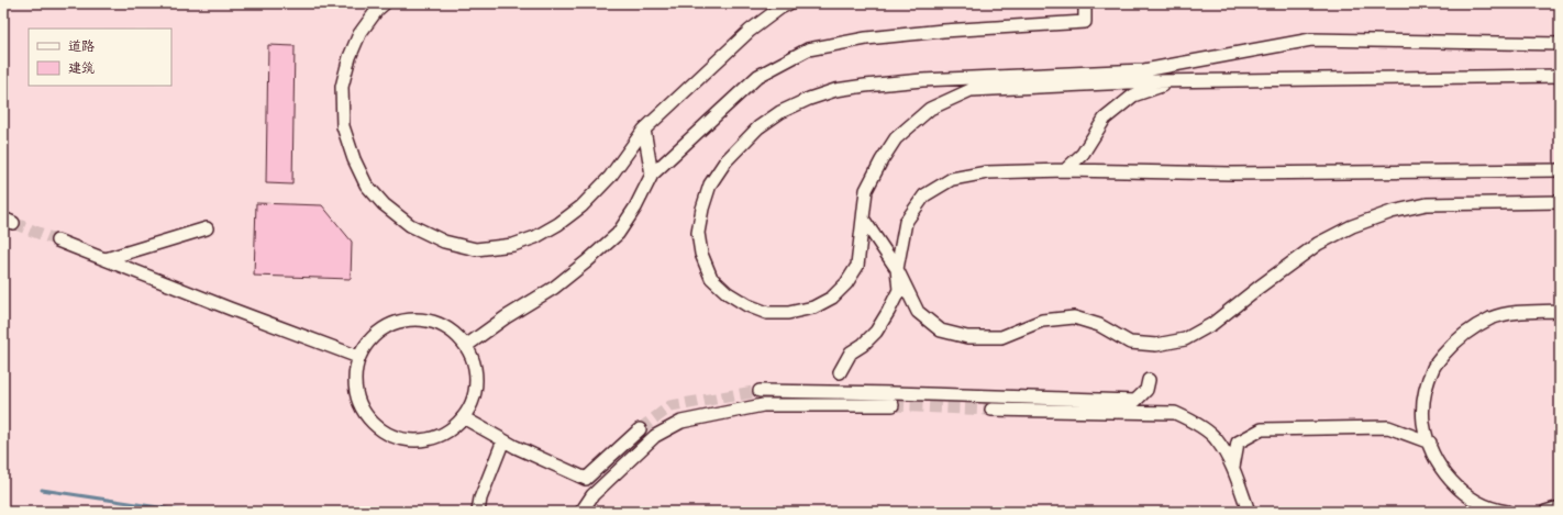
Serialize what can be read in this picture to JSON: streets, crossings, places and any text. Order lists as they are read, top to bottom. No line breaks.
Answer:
{"legend":["道路","建筑"]}
